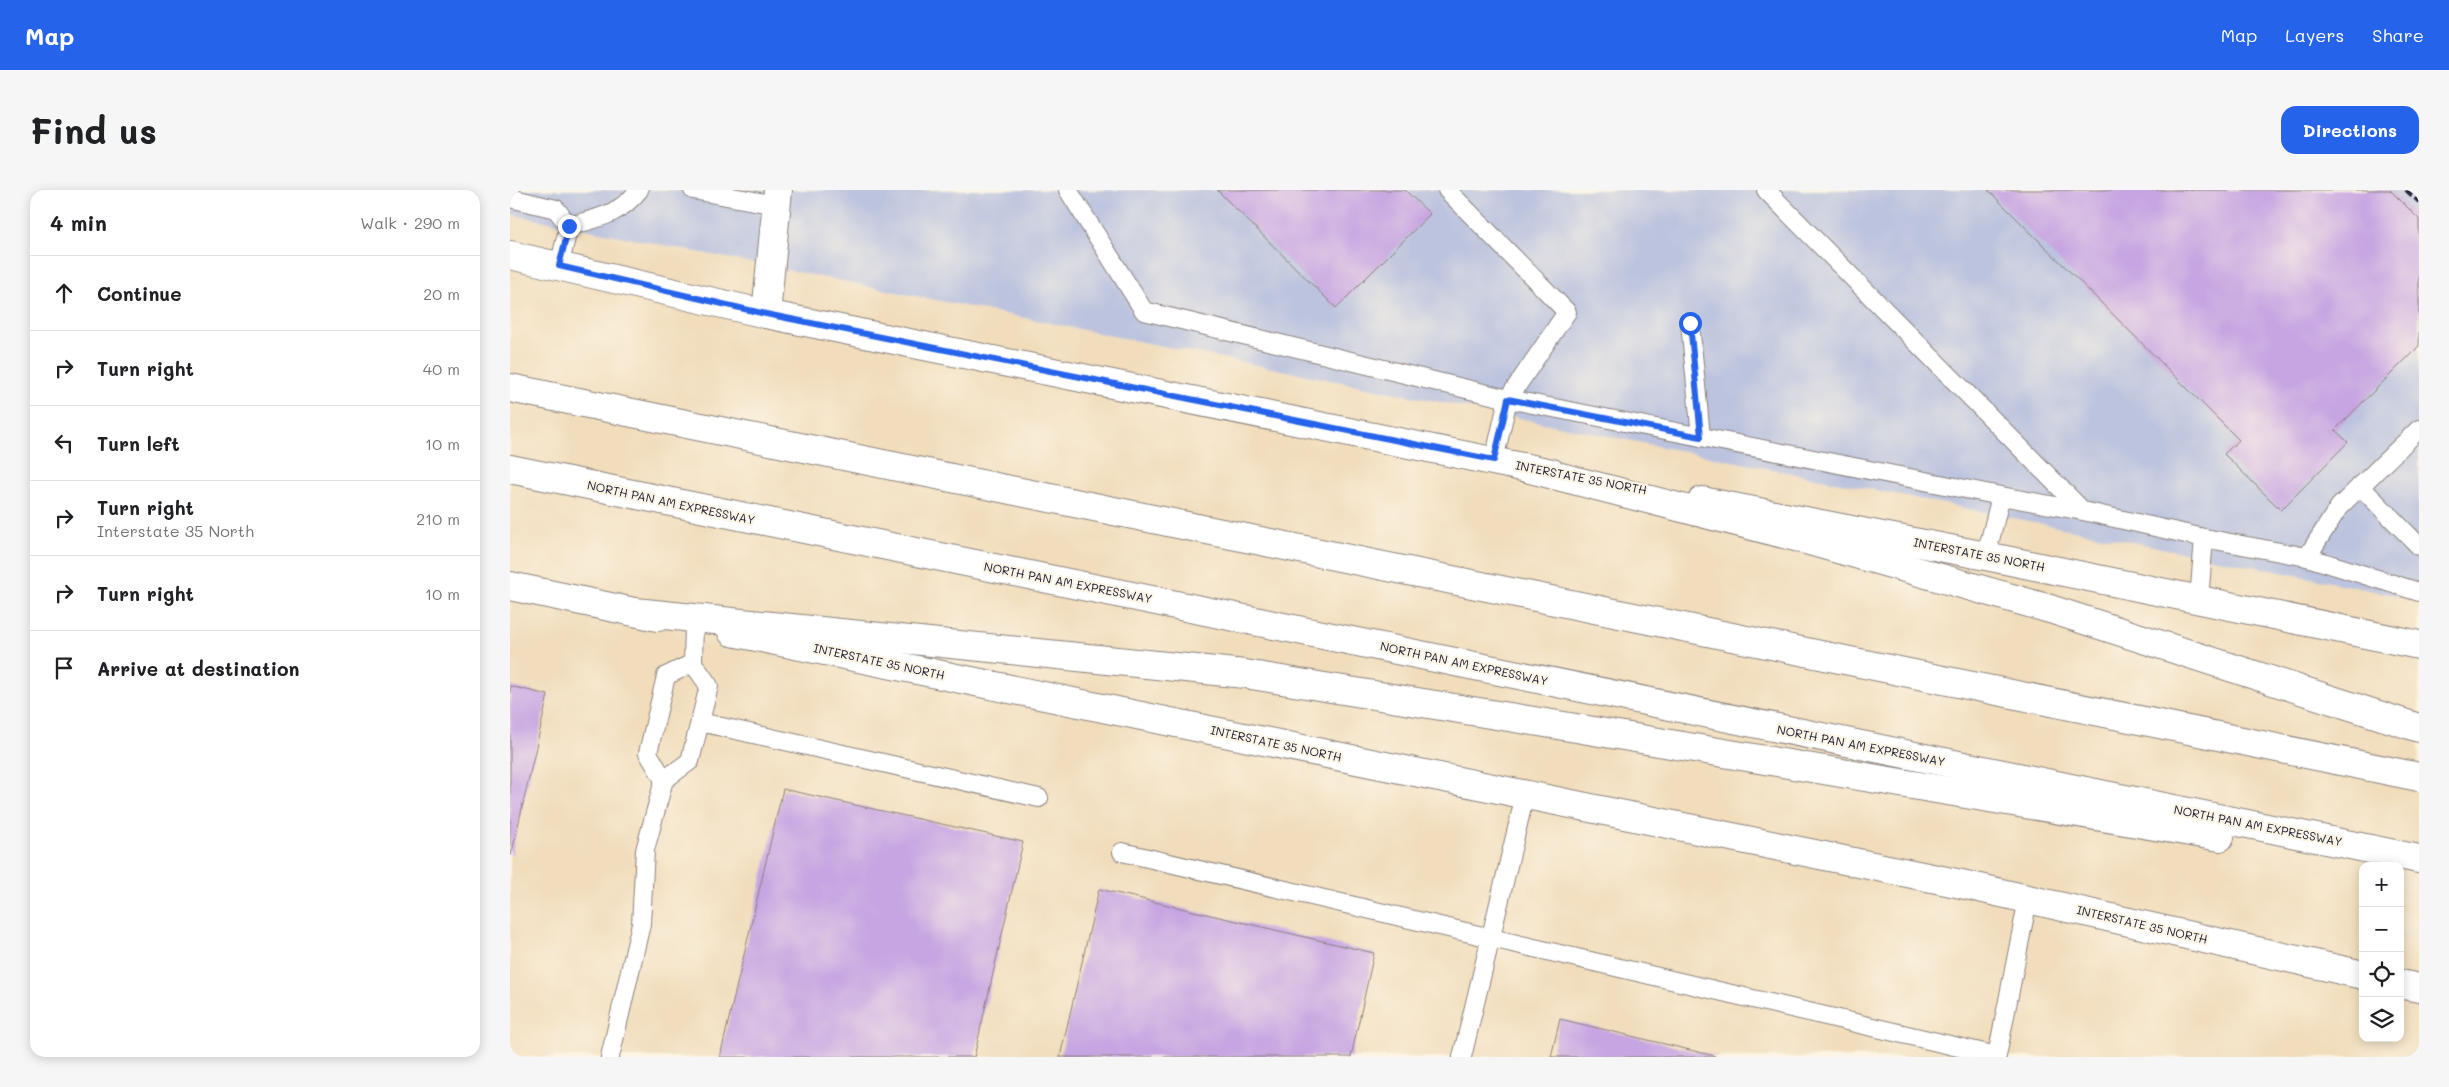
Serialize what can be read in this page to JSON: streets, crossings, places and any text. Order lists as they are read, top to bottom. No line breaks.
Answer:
{"streets":{"main road":["INTERSTATE 35 NORTH","NORTH PAN AM EXPRESSWAY"]},"page":{"header":"Map","nav":["Map","Layers","Share"],"buttons":"Directions","title":"Find us","heading":["4 min","Walk · 290 m"],"list":[["Continue","20 m"],["Turn right","40 m"],["Turn left","10 m"],["Turn right","Interstate 35 North","210 m"],["Turn right","10 m"],"Arrive at destination"],"map_buttons":["+","−"]}}
